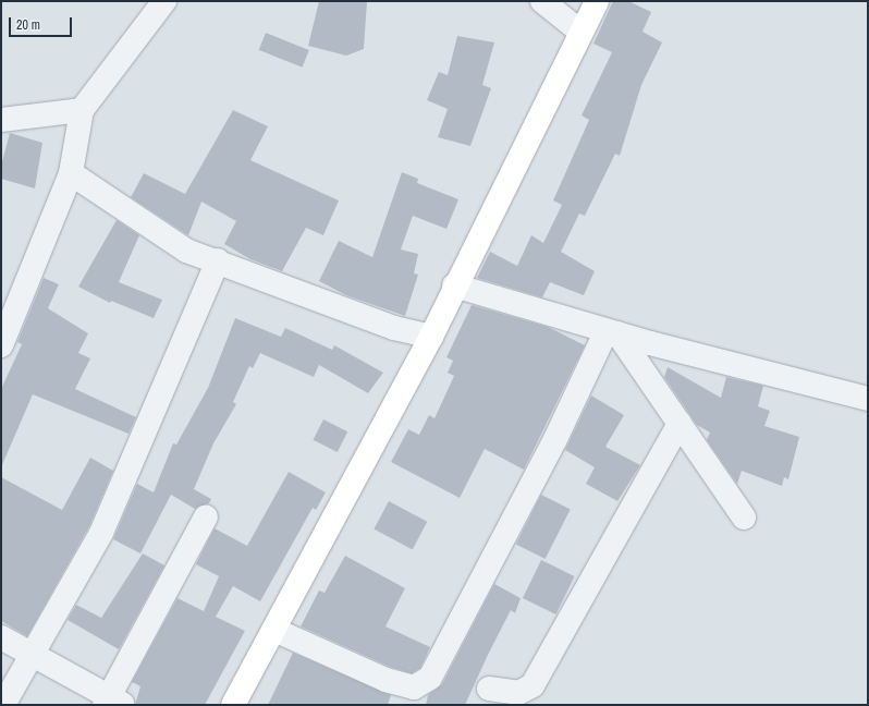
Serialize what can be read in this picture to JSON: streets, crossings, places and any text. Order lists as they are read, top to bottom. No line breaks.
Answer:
{"scale_bar":"20 m"}
